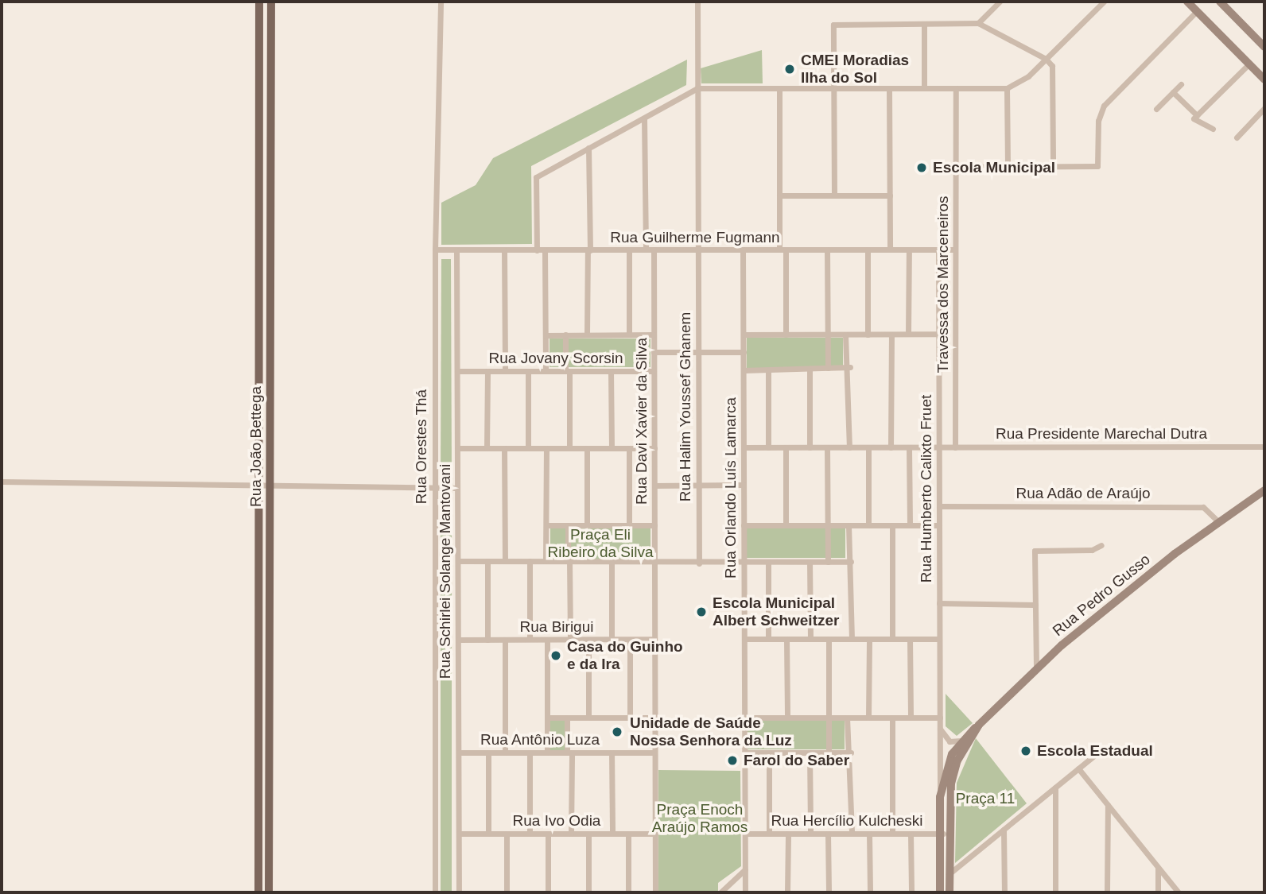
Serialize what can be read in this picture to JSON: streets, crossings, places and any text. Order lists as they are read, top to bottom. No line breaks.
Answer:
{"streets":{"main road":["Rua João Bettega","Rua Pedro Gusso"],"street":["Rua Guilherme Fugmann","Travessa dos Marceneiros","Rua Jovany Scorsin","Rua Halim Youssef Ghanem","Rua Davi Xavier da Silva","Rua Presidente Marechal Dutra","Rua Orestes Thá","Rua Orlando Luís Lamarca","Rua Humberto Calixto Fruet","Rua Adão de Araújo","Rua Schirlei Solange Mantovani","Rua Birigui","Rua Antônio Luza","Rua Ivo Odia","Rua Hercílio Kulcheski"]},"crossings":[["Rua Guilherme Fugmann","Travessa dos Marceneiros"],["Rua Guilherme Fugmann","Rua Halim Youssef Ghanem"],["Rua Guilherme Fugmann","Rua Davi Xavier da Silva"],["Rua Guilherme Fugmann","Rua Orestes Thá"],["Rua Guilherme Fugmann","Rua Orlando Luís Lamarca"],["Rua Guilherme Fugmann","Rua Humberto Calixto Fruet"],["Rua Guilherme Fugmann","Rua Schirlei Solange Mantovani"],["Travessa dos Marceneiros","Rua Presidente Marechal Dutra"],["Rua Jovany Scorsin","Rua Davi Xavier da Silva"],["Rua Jovany Scorsin","Rua Schirlei Solange Mantovani"],["Rua Davi Xavier da Silva","Rua Birigui"],["Rua Davi Xavier da Silva","Rua Antônio Luza"],["Rua Davi Xavier da Silva","Rua Ivo Odia"],["Rua Presidente Marechal Dutra","Rua Orlando Luís Lamarca"],["Rua Presidente Marechal Dutra","Rua Humberto Calixto Fruet"],["Rua Orlando Luís Lamarca","Rua Hercílio Kulcheski"],["Rua Humberto Calixto Fruet","Rua Adão de Araújo"],["Rua Humberto Calixto Fruet","Rua Pedro Gusso"],["Rua Adão de Araújo","Rua Pedro Gusso"],["Rua Schirlei Solange Mantovani","Rua Birigui"],["Rua Schirlei Solange Mantovani","Rua Antônio Luza"],["Rua Schirlei Solange Mantovani","Rua Ivo Odia"],["Rua Pedro Gusso","Rua Hercílio Kulcheski"]],"parks":["Praça Eli Ribeiro da Silva","Praça 11","Praça Enoch Araújo Ramos"],"places":["CMEI Moradias Ilha do Sol","Escola Municipal","Escola Municipal Albert Schweitzer","Casa do Guinho e da Ira","Unidade de Saúde Nossa Senhora da Luz","Escola Estadual","Farol do Saber"]}
